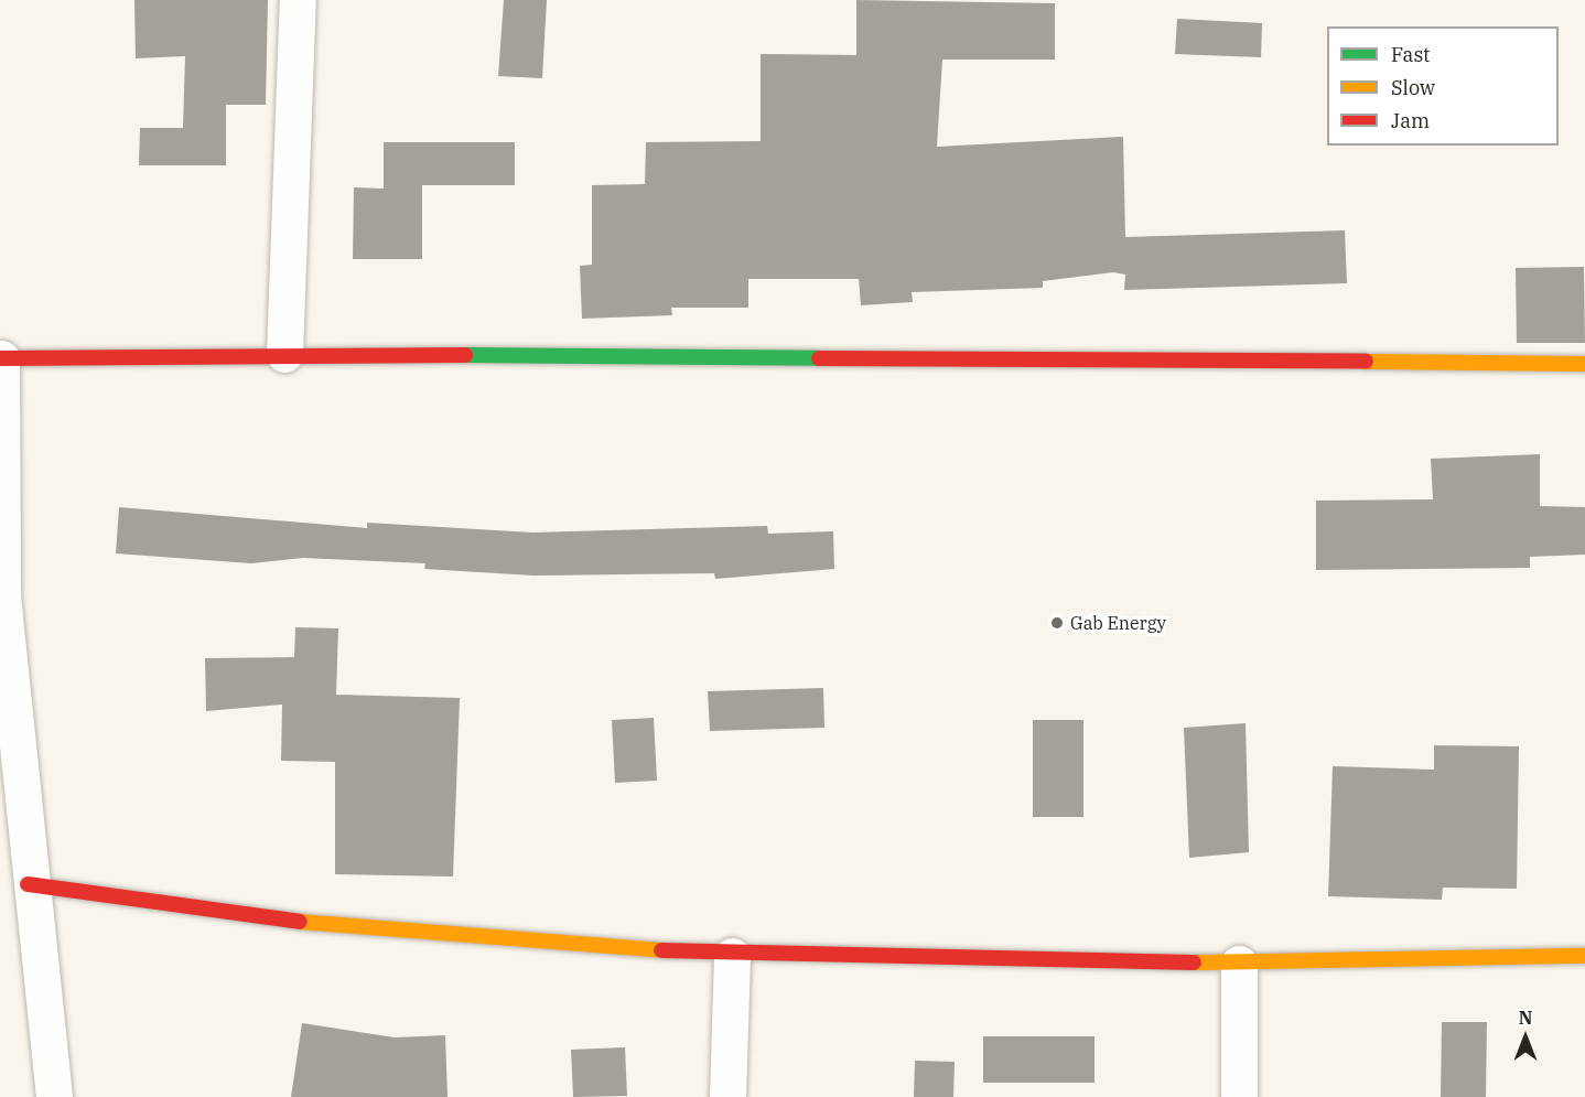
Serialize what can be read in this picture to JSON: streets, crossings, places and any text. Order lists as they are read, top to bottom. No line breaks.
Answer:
{"places":["Gab Energy"],"legend":["Fast","Slow","Jam"],"north":"top"}
